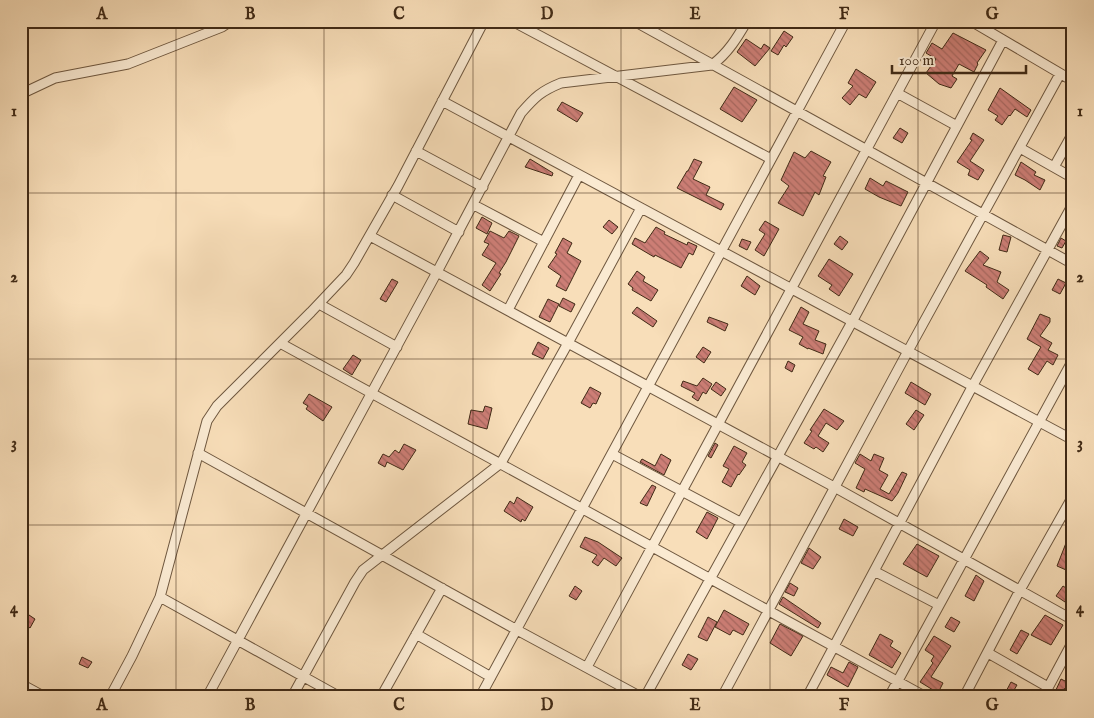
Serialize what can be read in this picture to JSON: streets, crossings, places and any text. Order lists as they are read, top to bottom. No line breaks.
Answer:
{"scale_bar":"100 m","grid":{"columns":["A","B","C","D","E","F","G"],"rows":["1","2","3","4"]}}
